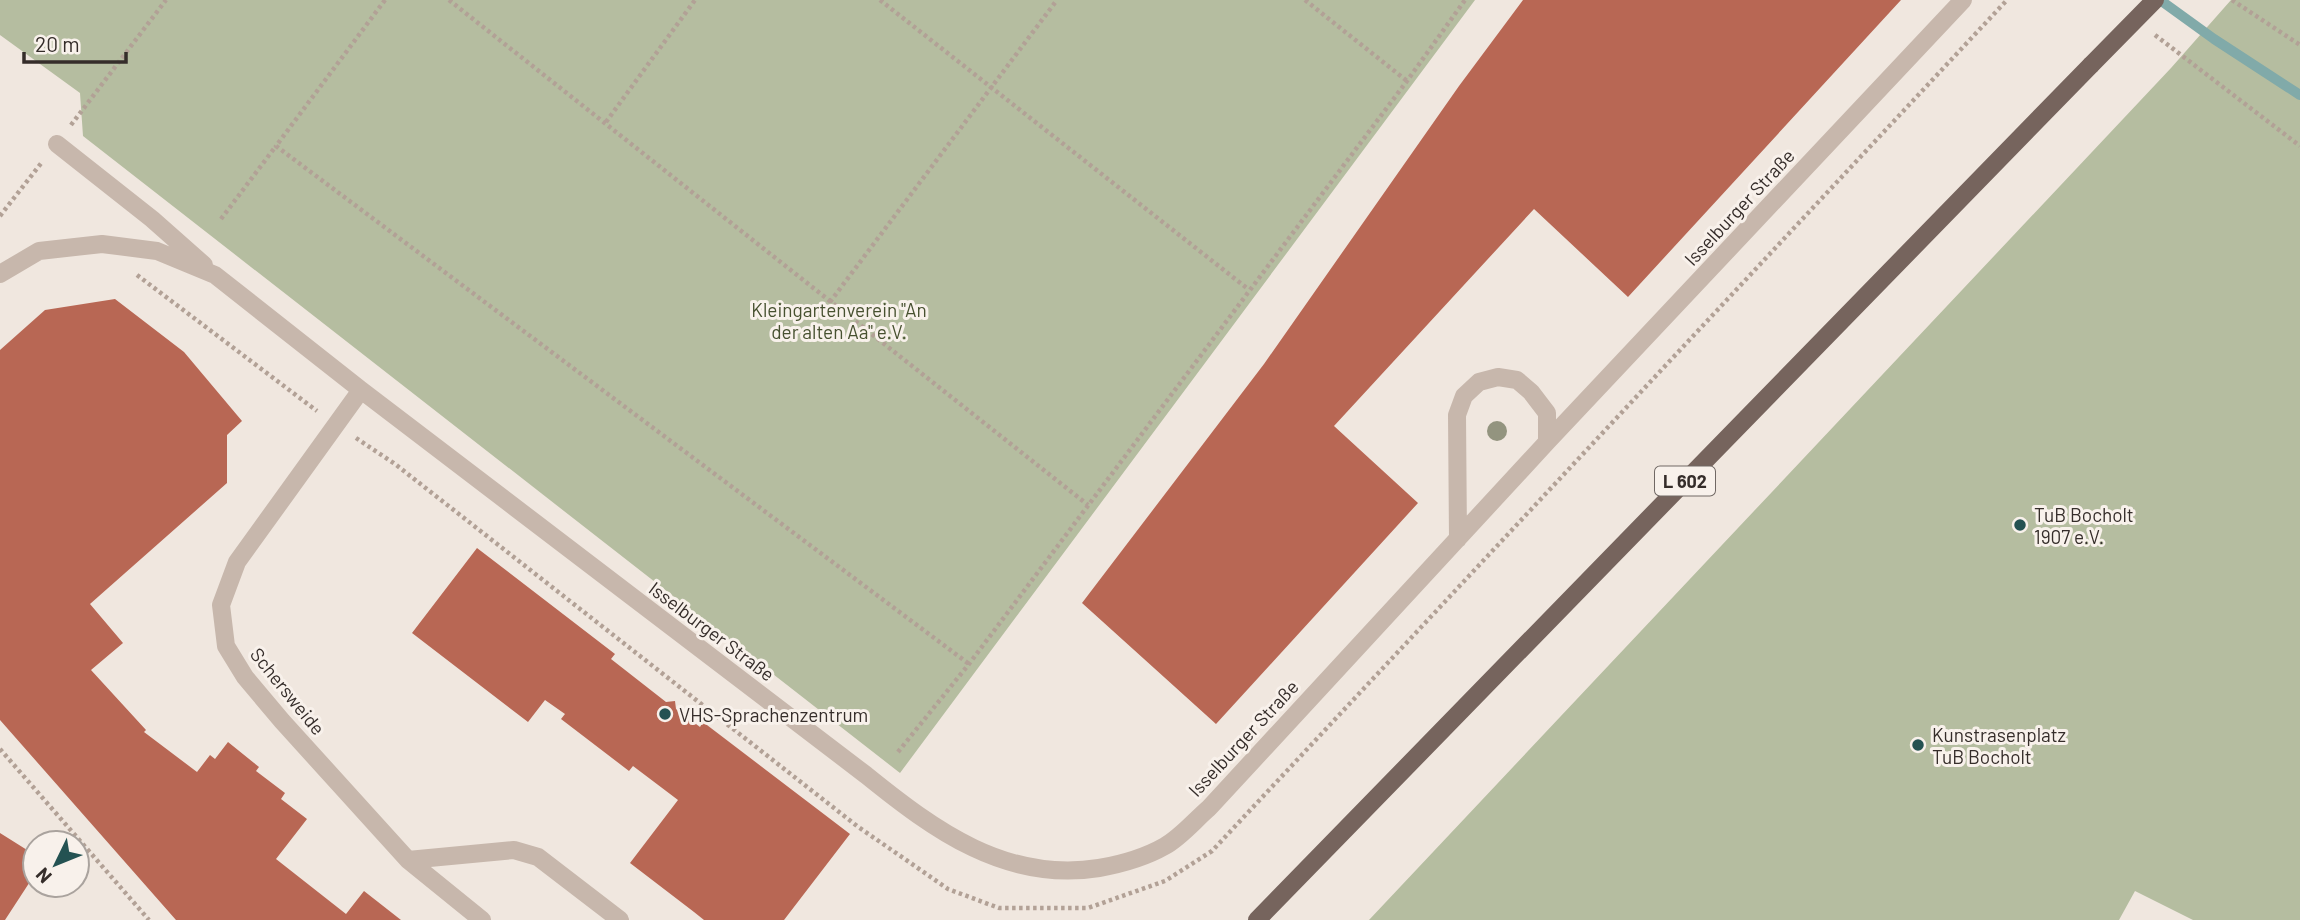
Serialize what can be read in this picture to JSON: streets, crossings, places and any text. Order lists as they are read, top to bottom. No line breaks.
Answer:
{"streets":{"main road":["L 602"],"street":["Isselburger Straße","Schersweide"]},"crossings":[["Isselburger Straße","Schersweide"]],"parks":["Kleingartenverein \"An der alten Aa\" e.V."],"places":["TuB Bocholt 1907 e.V.","VHS-Sprachenzentrum","Kunstrasenplatz TuB Bocholt"],"scale_bar":"20 m","north":"bottom left"}
